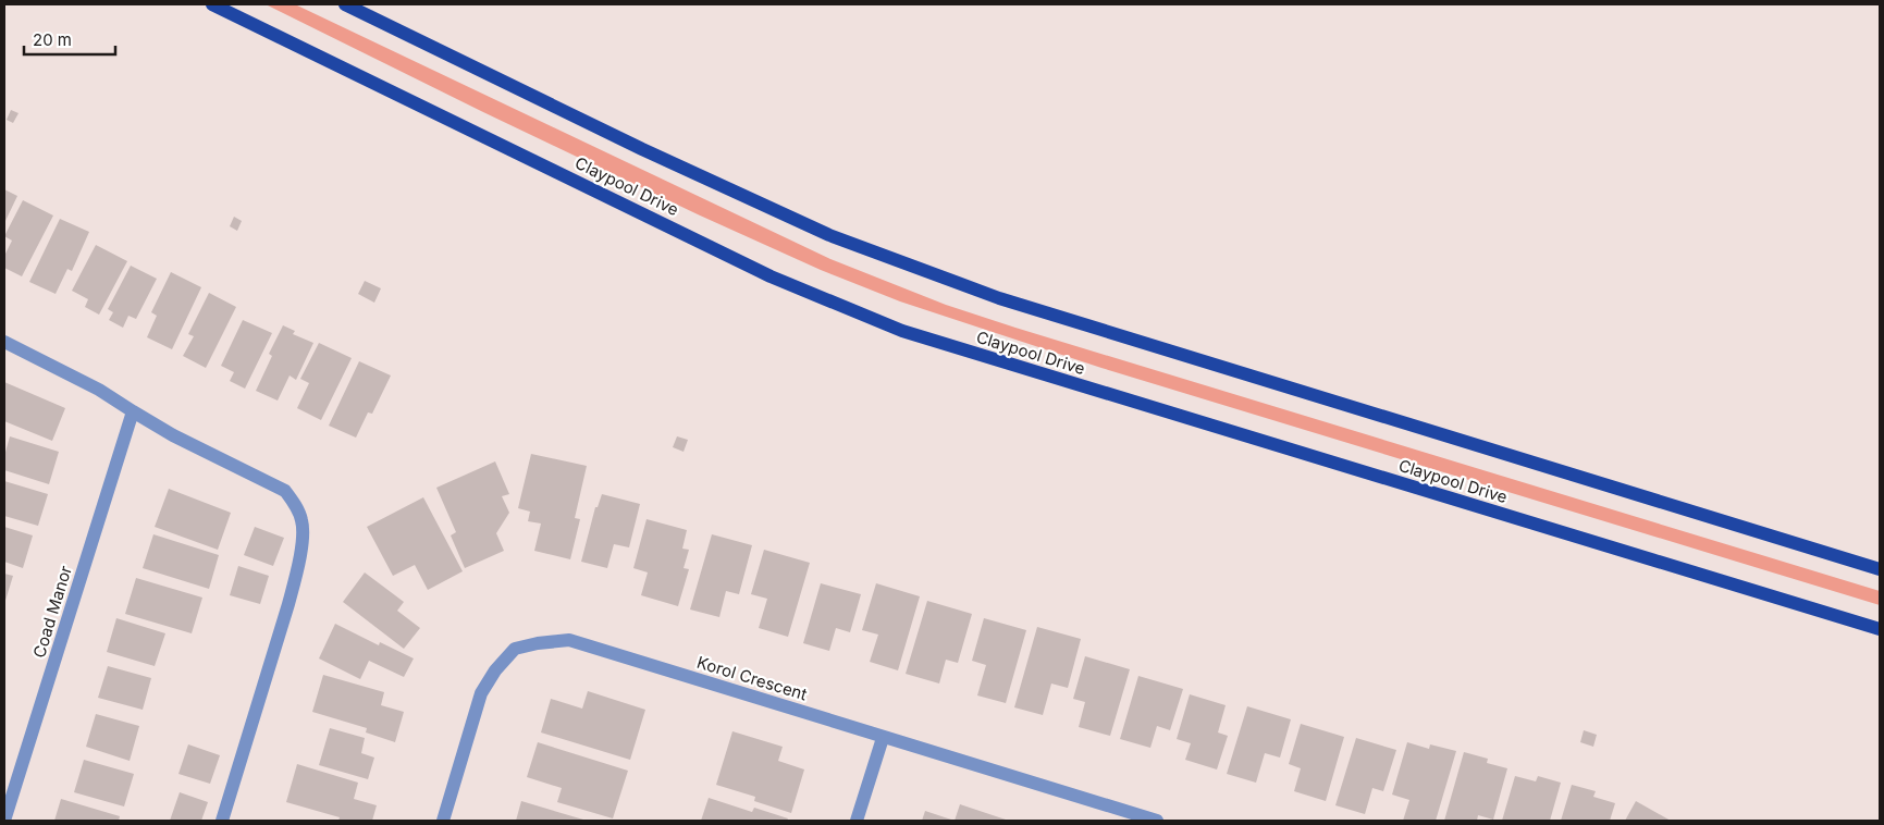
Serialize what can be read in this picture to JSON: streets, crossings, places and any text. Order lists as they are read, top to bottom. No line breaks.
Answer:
{"streets":{"main road":["Claypool Drive"],"street":["Coad Manor","Korol Crescent"]},"scale_bar":"20 m"}
